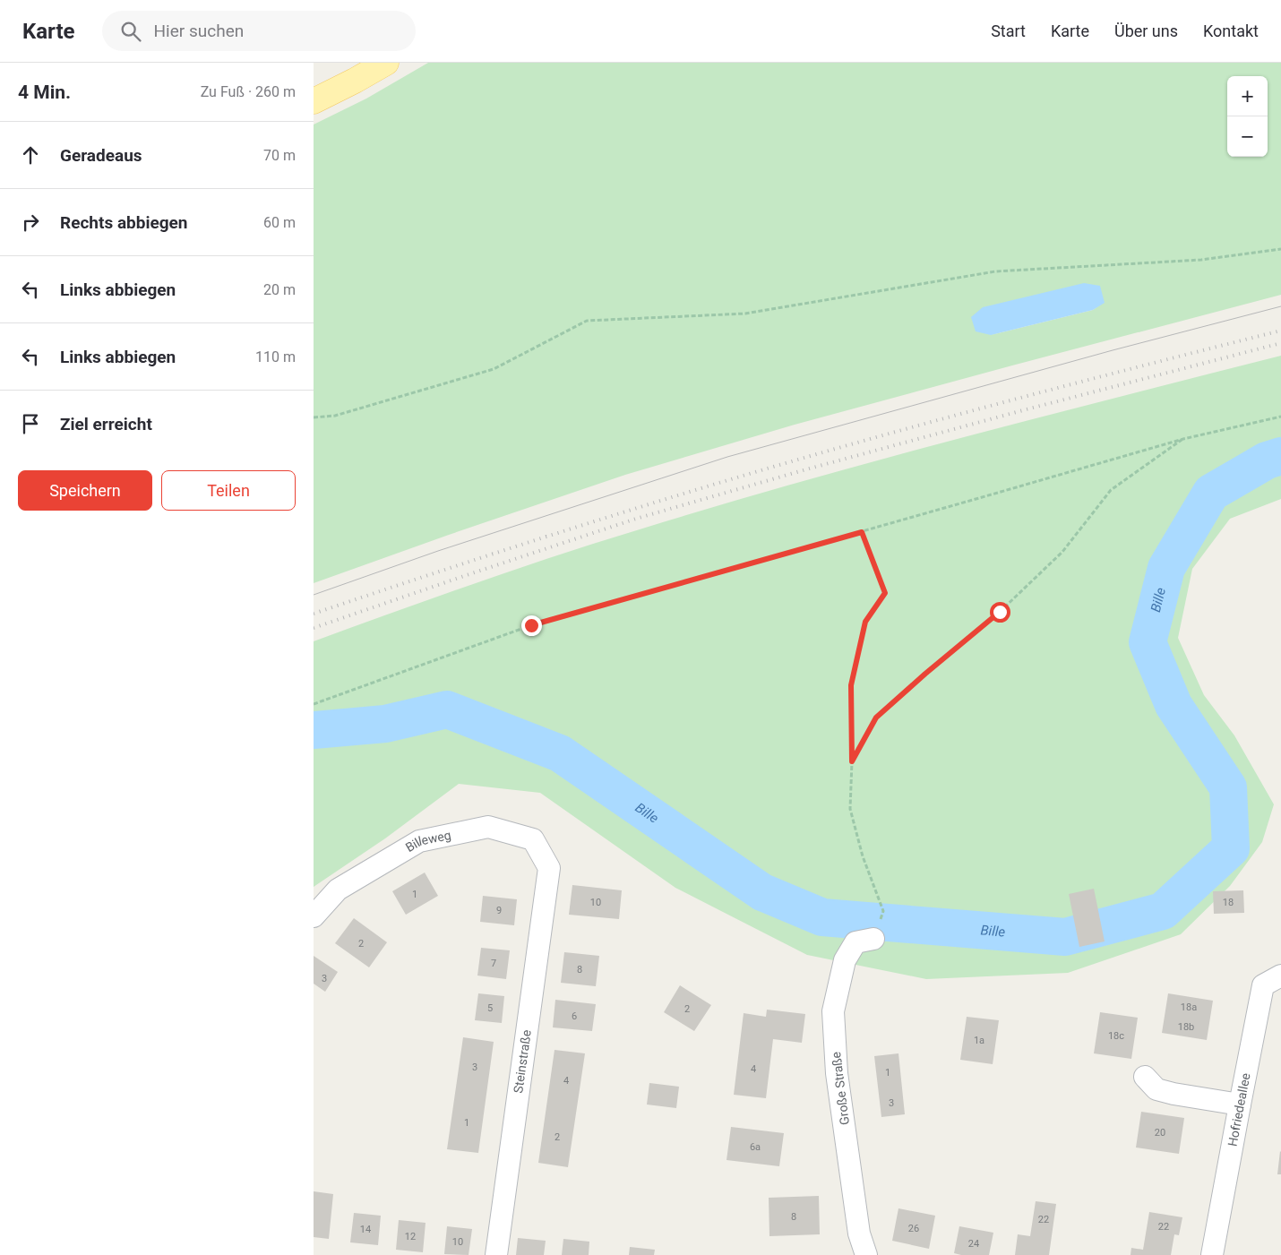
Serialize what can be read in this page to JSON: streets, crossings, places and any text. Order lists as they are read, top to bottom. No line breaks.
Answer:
{"streets":{"street":["Billeweg","Steinstraße","Große Straße","Hofriedeallee"]},"crossings":[["Billeweg","Steinstraße"]],"water":["Bille"],"house_numbers":["1","10","18","9","2","7","8","3","18a","5","2","6","18b","18c","1a","3","4","1","4","3","1","20","2","6a","8","22","22","26","14","12","10","24"],"page":{"header":"Karte","search":"Hier suchen","nav":["Start","Karte","Über uns","Kontakt"],"heading":["4 Min.","Zu Fuß · 260 m"],"map_buttons":["+","−"],"list":[["Geradeaus","70 m"],["Rechts abbiegen","60 m"],["Links abbiegen","20 m"],["Links abbiegen","110 m"],"Ziel erreicht"],"buttons":["Speichern","Teilen"]}}
